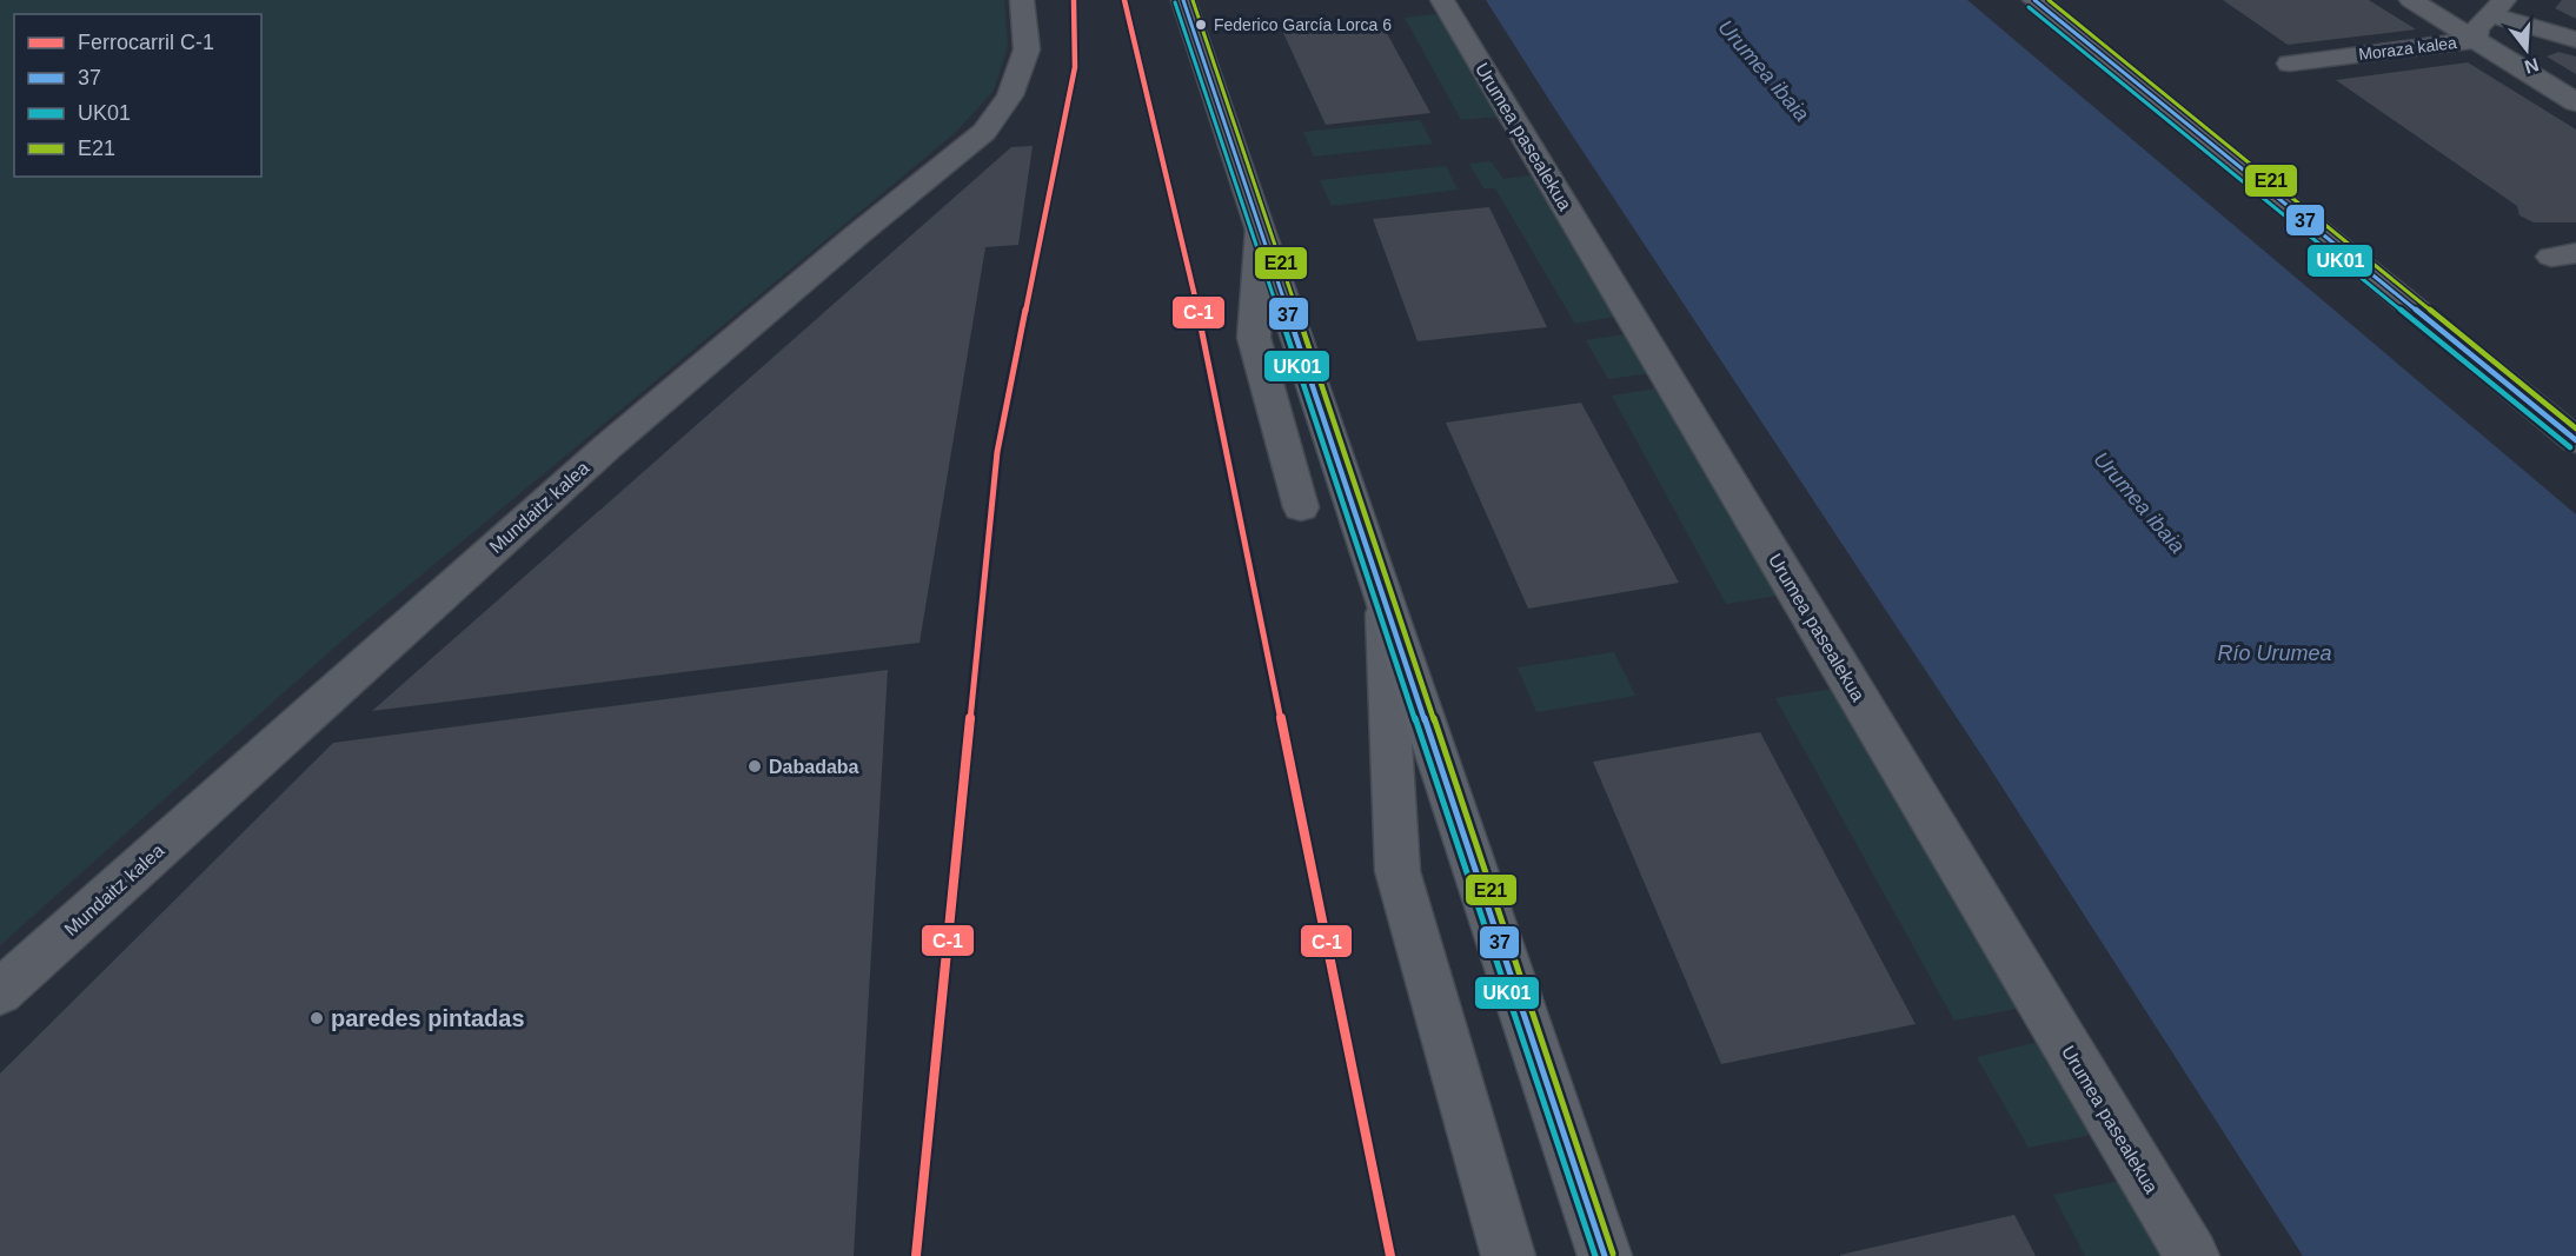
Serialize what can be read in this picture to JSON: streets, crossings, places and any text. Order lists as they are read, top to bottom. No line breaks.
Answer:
{"streets":{"street":["Moraza kalea","Urumea pasealekua","Mundaitz kalea"]},"water":["Urumea ibaia","Río Urumea"],"places":["Federico García Lorca 6","Dabadaba","paredes pintadas"],"lines":["rail line C-1","transit line 37","transit line E21","transit line UK01"],"legend":["Ferrocarril C-1","37","UK01","E21"],"north":"bottom"}
